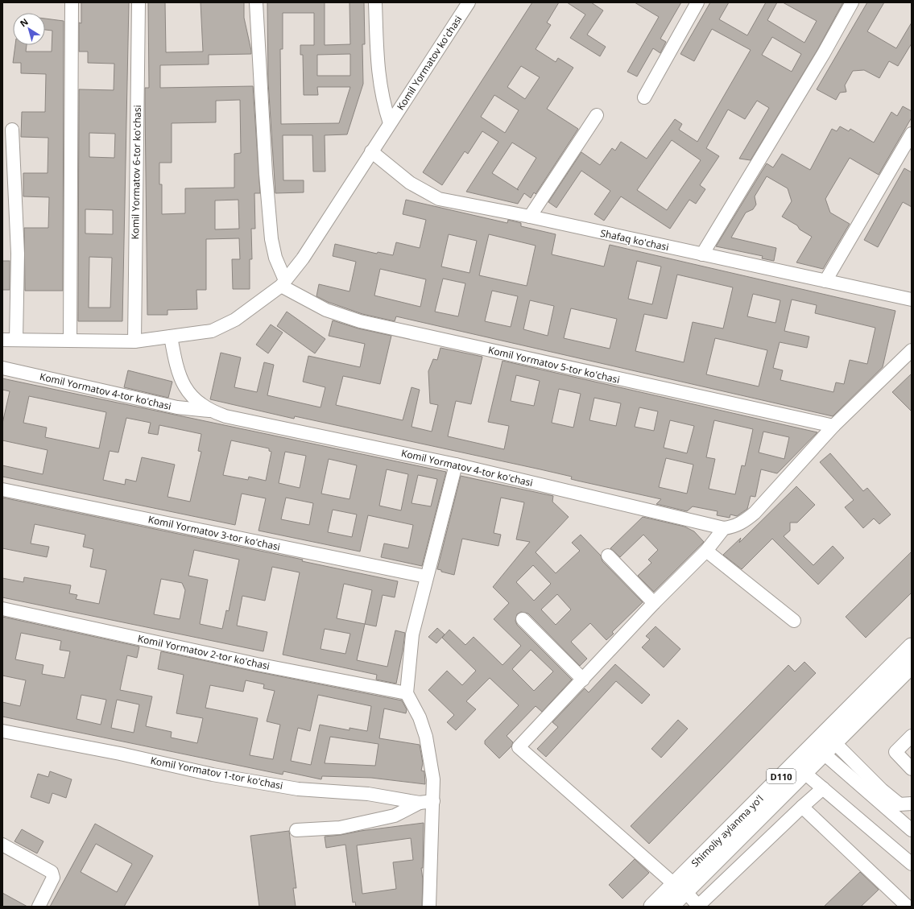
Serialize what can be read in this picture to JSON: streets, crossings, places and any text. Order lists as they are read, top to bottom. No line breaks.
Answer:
{"streets":{"main road":["D110","Shimoliy aylanma yoʻl"],"street":["Komil Yormatov koʻchasi","Komil Yormatov 6-tor koʻchasi","Shafaq koʻchasi","Komil Yormatov 5-tor koʻchasi","Komil Yormatov 4-tor koʻchasi","Komil Yormatov 3-tor koʻchasi","Komil Yormatov 2-tor koʻchasi","Komil Yormatov 1-tor koʻchasi"]},"crossings":[["Komil Yormatov koʻchasi","Komil Yormatov 6-tor koʻchasi"],["Komil Yormatov koʻchasi","Shafaq koʻchasi"],["Komil Yormatov koʻchasi","Komil Yormatov 5-tor koʻchasi"],["Komil Yormatov koʻchasi","Komil Yormatov 4-tor koʻchasi"]],"north":"top left"}
